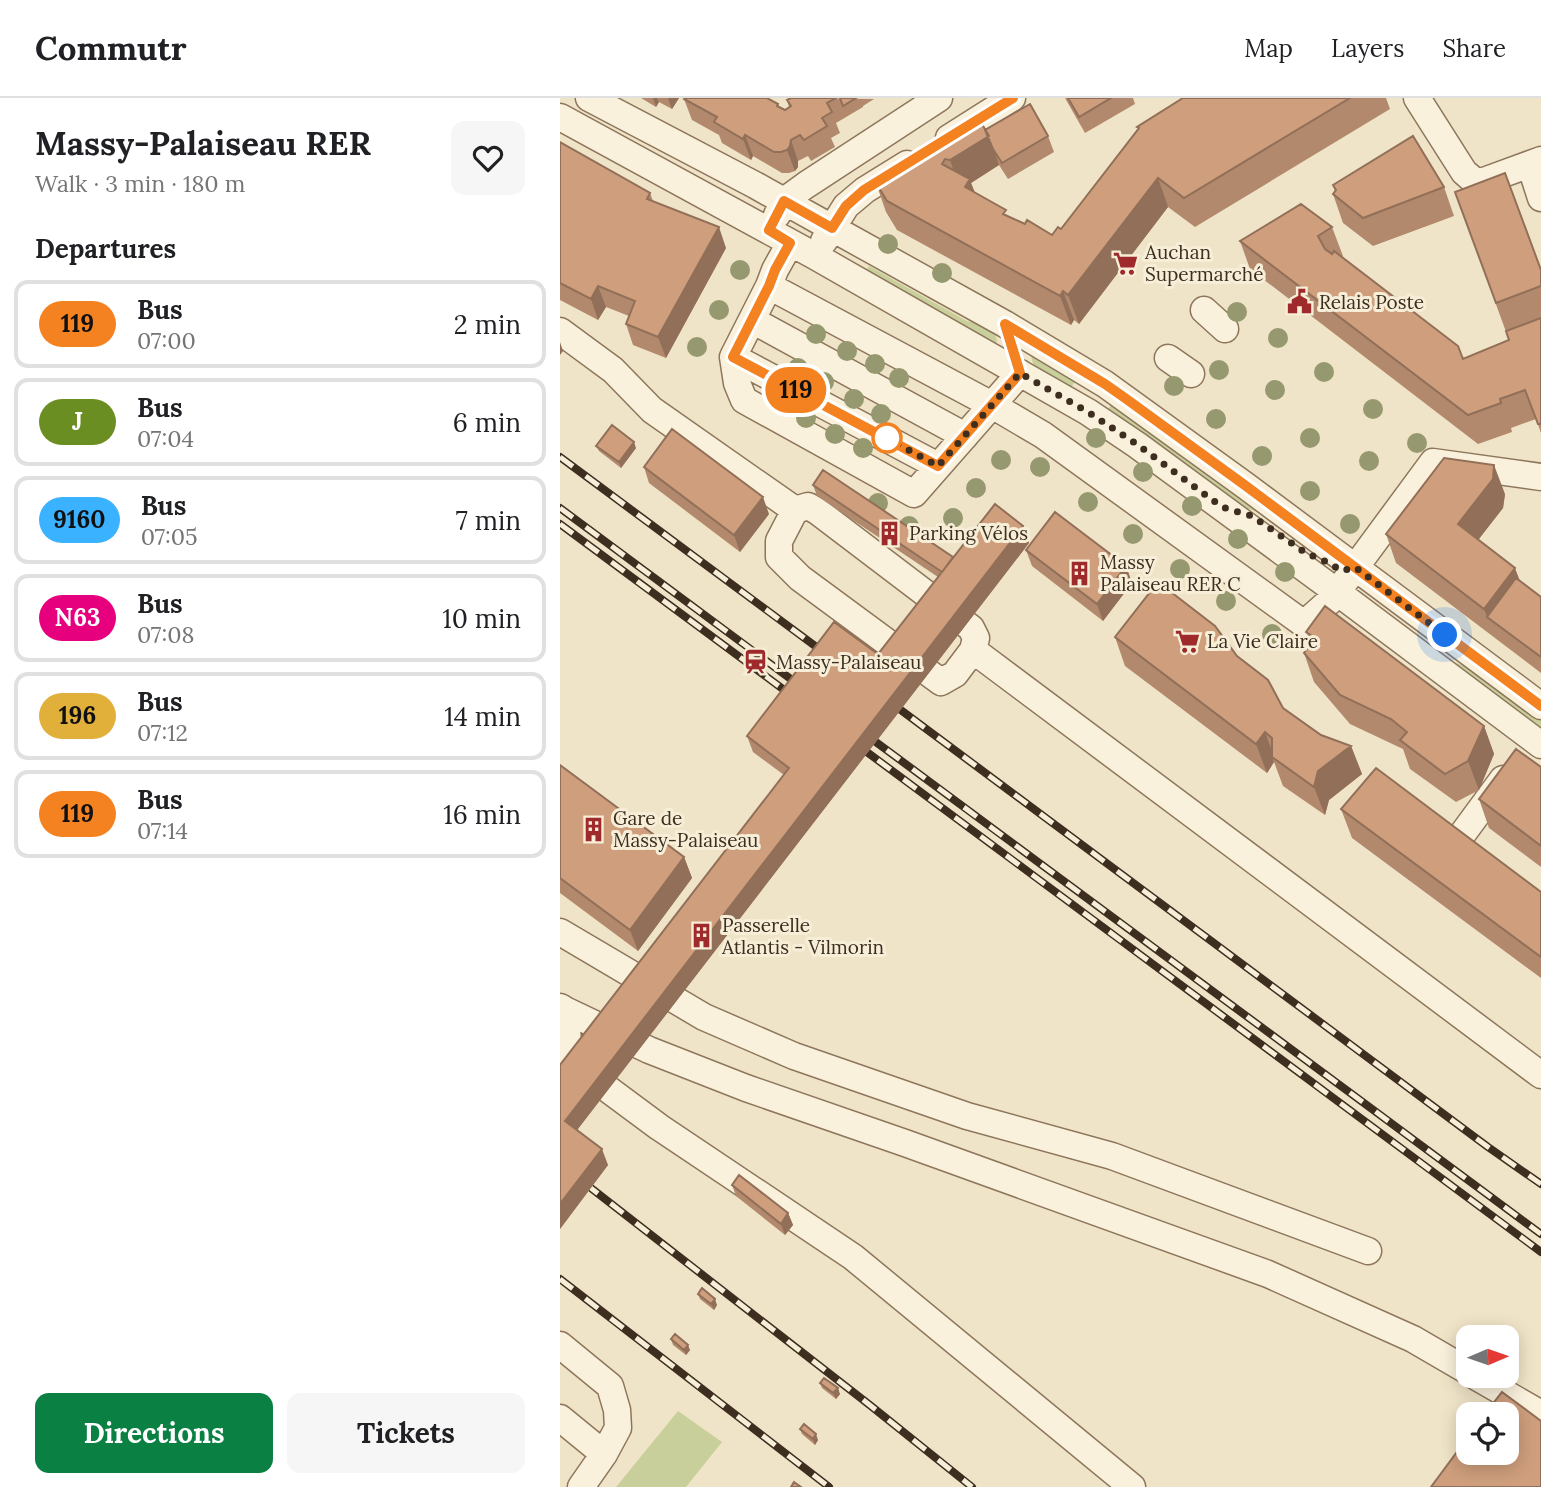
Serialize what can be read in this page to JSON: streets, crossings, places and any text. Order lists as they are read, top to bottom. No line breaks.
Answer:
{"places":{"supermarket":["Auchan Supermarché","La Vie Claire"],"public building":["Relais Poste"],"building":["Parking Vélos","Massy Palaiseau RER C","Gare de Massy-Palaiseau","Passerelle Atlantis - Vilmorin"],"station":["Massy-Palaiseau"]},"lines":["bus line 119"],"north":"right","page":{"header":"Commutr","nav":["Map","Layers","Share"],"heading":[["Massy-Palaiseau RER","Walk · 3 min · 180 m"],"Departures"],"on_map":"119","list":[{"mark":"119","name":"Bus","note":"07:00","value":"2 min"},{"mark":"J","name":"Bus","note":"07:04","value":"6 min"},{"mark":"9160","name":"Bus","note":"07:05","value":"7 min"},{"mark":"N63","name":"Bus","note":"07:08","value":"10 min"},{"mark":"196","name":"Bus","note":"07:12","value":"14 min"},{"mark":"119","name":"Bus","note":"07:14","value":"16 min"}],"buttons":["Directions","Tickets"]}}
